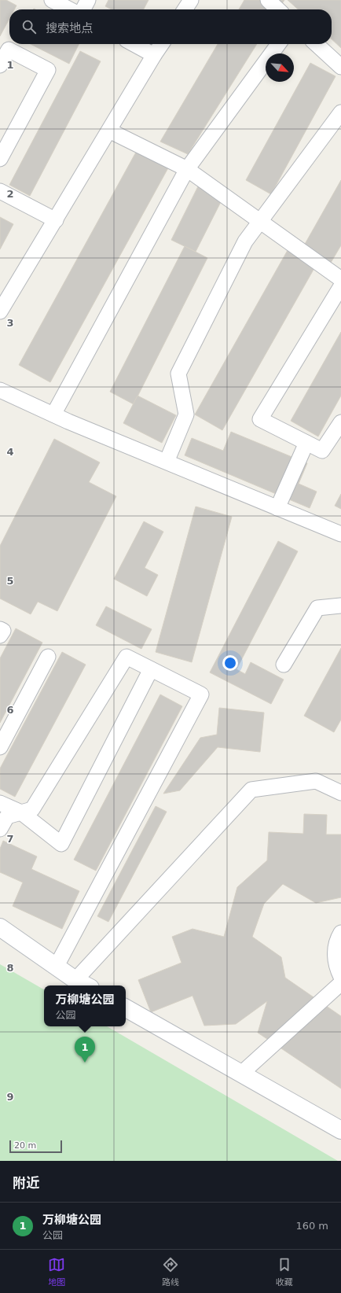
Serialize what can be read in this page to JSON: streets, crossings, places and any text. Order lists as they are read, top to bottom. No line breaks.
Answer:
{"scale_bar":"20 m","north":"bottom right","page":{"search":"搜索地点","popup":["万柳塘公园","公园"],"pins":"1","scale":"20 m","heading":"附近","list":[{"mark":"1","name":"万柳塘公园","note":"公园","value":"160 m"}],"nav":["地图","路线","收藏"]},"grid":{"rows":["1","2","3","4","5","6","7","8","9"]}}
